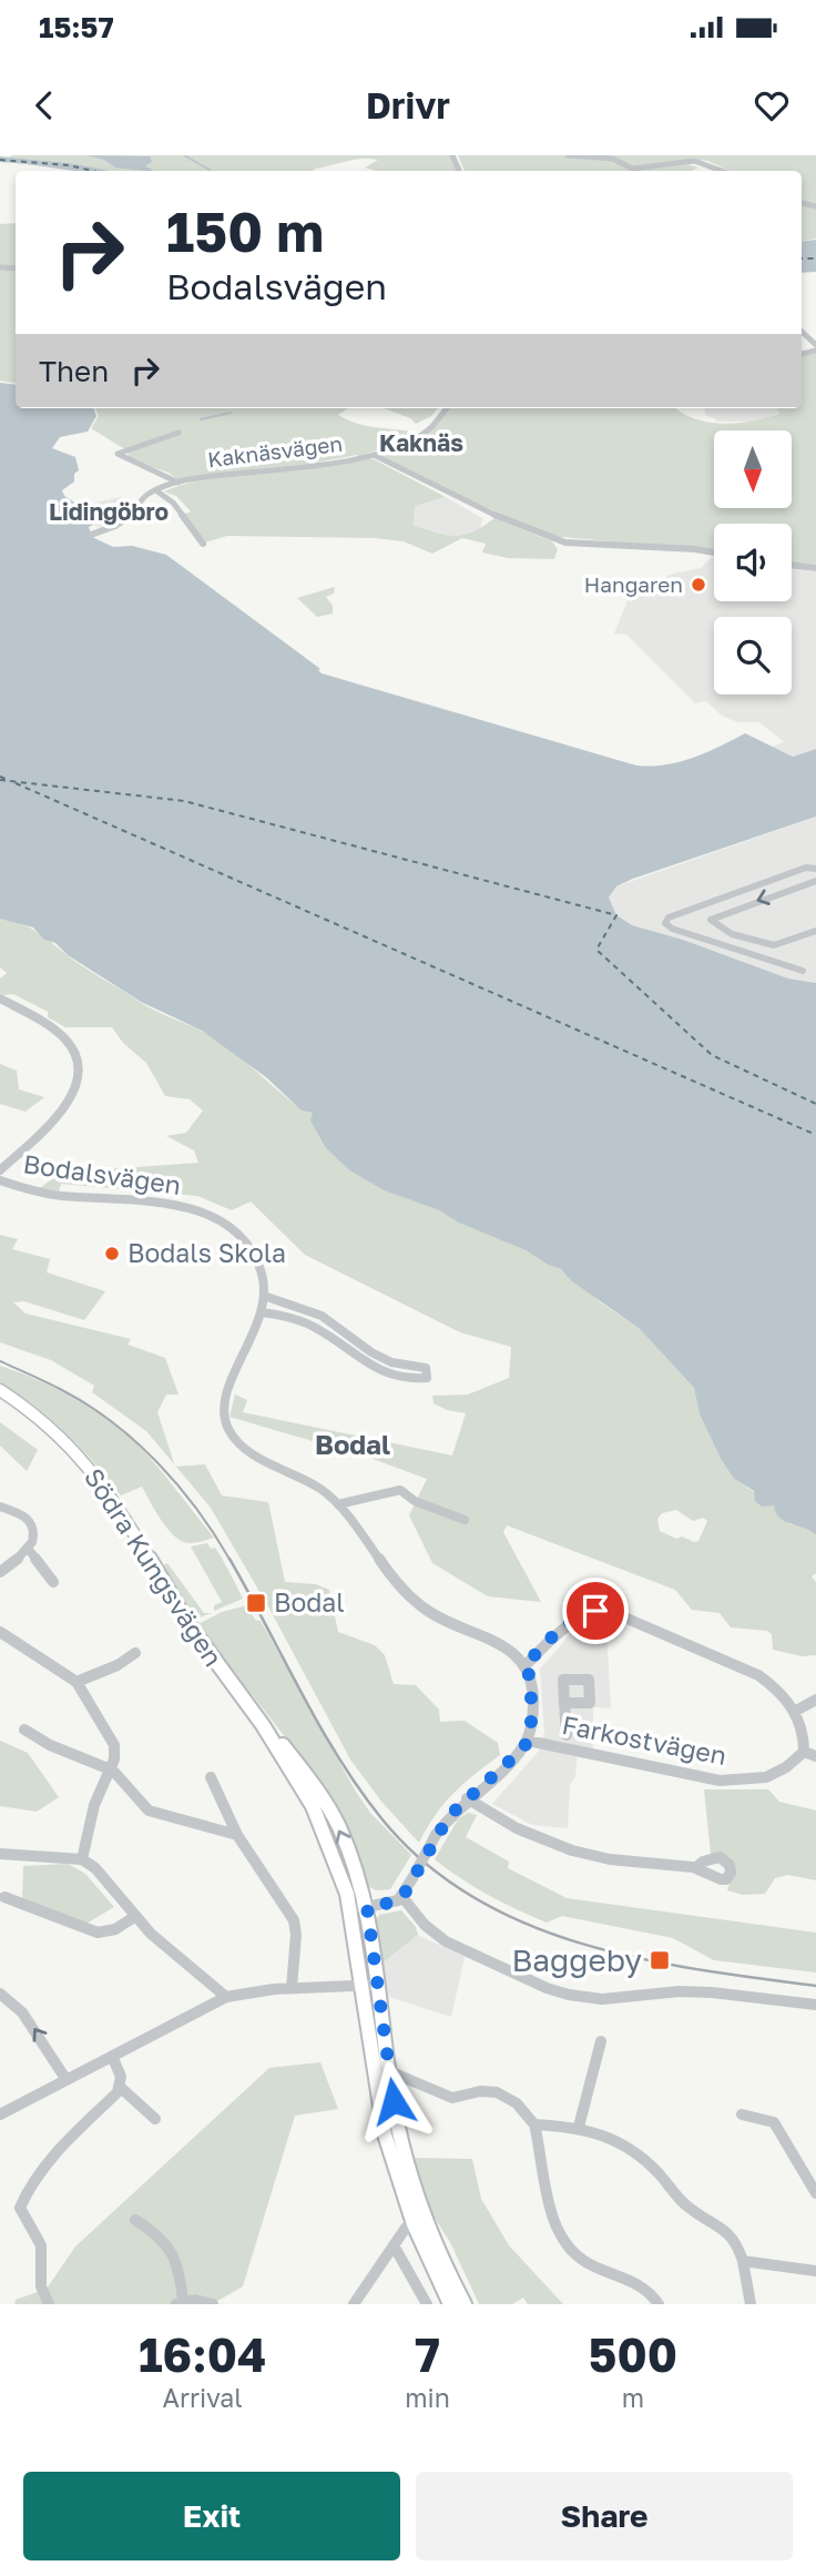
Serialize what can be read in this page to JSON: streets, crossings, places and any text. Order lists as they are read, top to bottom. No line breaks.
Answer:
{"streets":{"main road":["Södra Kungsvägen"],"street":["Kaknäsvägen","Bodalsvägen","Farkostvägen"]},"districts":["Kaknäs","Lidingöbro","Bodal"],"places":{"other":["Hangaren","Bodals Skola"],"transit":["Bodal","Baggeby"]},"north":"bottom","page":{"status":"15:57","header":"Drivr","turn":["150 m","Bodalsvägen"],"then":"Then","eta":["16:04","Arrival","7","min","500","m"],"buttons":["Exit","Share"]}}
